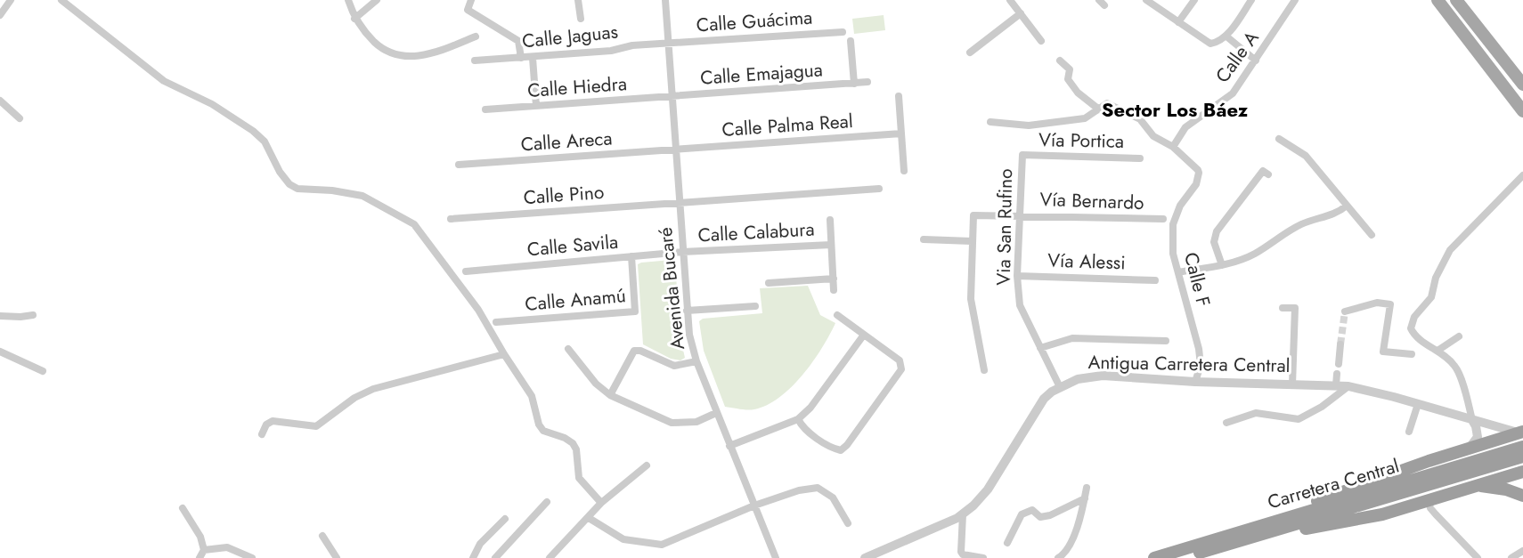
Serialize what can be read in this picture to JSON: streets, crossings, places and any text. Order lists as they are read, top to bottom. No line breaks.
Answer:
{"streets":{"highway":["Carretera Central"],"street":["Calle Guácima","Calle Jaguas","Calle A","Calle Emajagua","Calle Hiedra","Calle Palma Real","Vía Portica","Calle Areca","Calle Pino","Vía Bernardo","Via San Rufino","Calle Calabura","Calle Savila","Vía Alessi","Calle F","Avenida Bucaré","Calle Anamú","Antigua Carretera Central"]},"crossings":[["Calle Guácima","Calle Jaguas"],["Calle Guácima","Avenida Bucaré"],["Calle Jaguas","Avenida Bucaré"],["Calle A","Calle F"],["Calle Emajagua","Calle Hiedra"],["Calle Emajagua","Avenida Bucaré"],["Calle Hiedra","Avenida Bucaré"],["Calle Palma Real","Calle Areca"],["Calle Palma Real","Avenida Bucaré"],["Vía Portica","Via San Rufino"],["Calle Areca","Avenida Bucaré"],["Calle Pino","Avenida Bucaré"],["Vía Bernardo","Via San Rufino"],["Via San Rufino","Vía Alessi"],["Via San Rufino","Antigua Carretera Central"],["Calle Calabura","Calle Savila"],["Calle Calabura","Avenida Bucaré"],["Calle Savila","Avenida Bucaré"],["Calle Savila","Calle Anamú"],["Calle F","Antigua Carretera Central"]],"districts":["Sector Los Báez"]}
